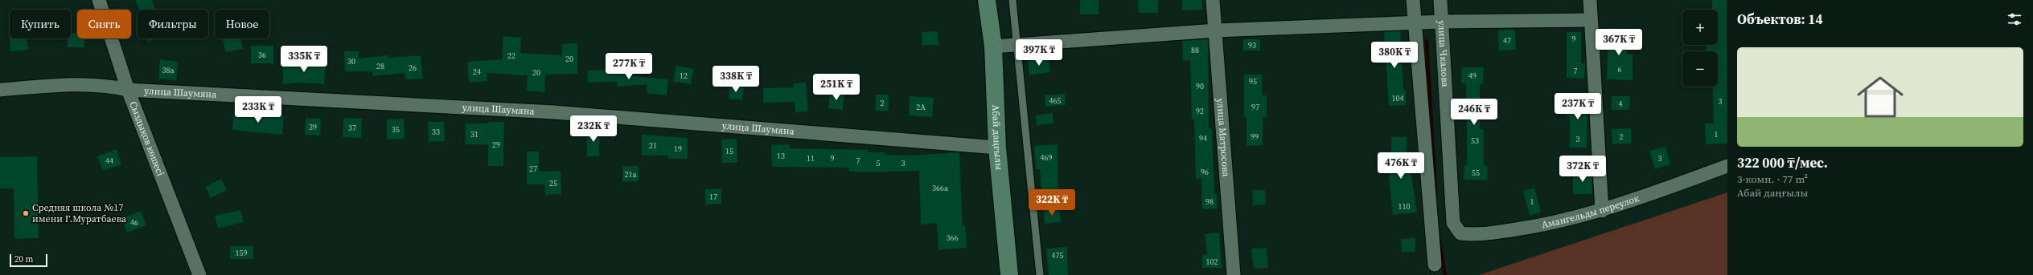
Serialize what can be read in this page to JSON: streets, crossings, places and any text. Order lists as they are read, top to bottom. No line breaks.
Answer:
{"streets":{"street":["улица Чкалова","улица Шаумяна","Абай даңғылы","улица Матросова","Сыздықов көшесі","Амангельды переулок"]},"crossings":[["улица Чкалова","Амангельды переулок"],["улица Шаумяна","Абай даңғылы"],["улица Шаумяна","Сыздықов көшесі"]],"places":["Средняя школа №17 имени Г.Муратбаева"],"house_numbers":["9","47","93","88","36","22","20","30","28","26","6","38а","7","24","20","12","49","95","90","104","465","3","2","4","2А","97","92","39","37","35","33","31","1","99","2","94","3","53","29","21","19","15","13","469","11","9","3","44","7","5","3","27","96","55","21а","25","366а","17","98","1","110","46","366","159","475","102"],"scale_bar":"20 m","page":{"heading":"Объектов: 14","map_buttons":["+","−"],"chip":["Купить","Снять","Фильтры","Новое"],"price":["367K ₸","397K ₸","380K ₸","335K ₸","277K ₸","338K ₸","251K ₸","237K ₸","233K ₸","246K ₸","232K ₸","476K ₸","372K ₸","322K ₸"],"list":[{"name":"322 000 ₸/мес.","note":"3-комн. · 77 m² · Абай даңғылы"}],"scale":"20 m"}}
